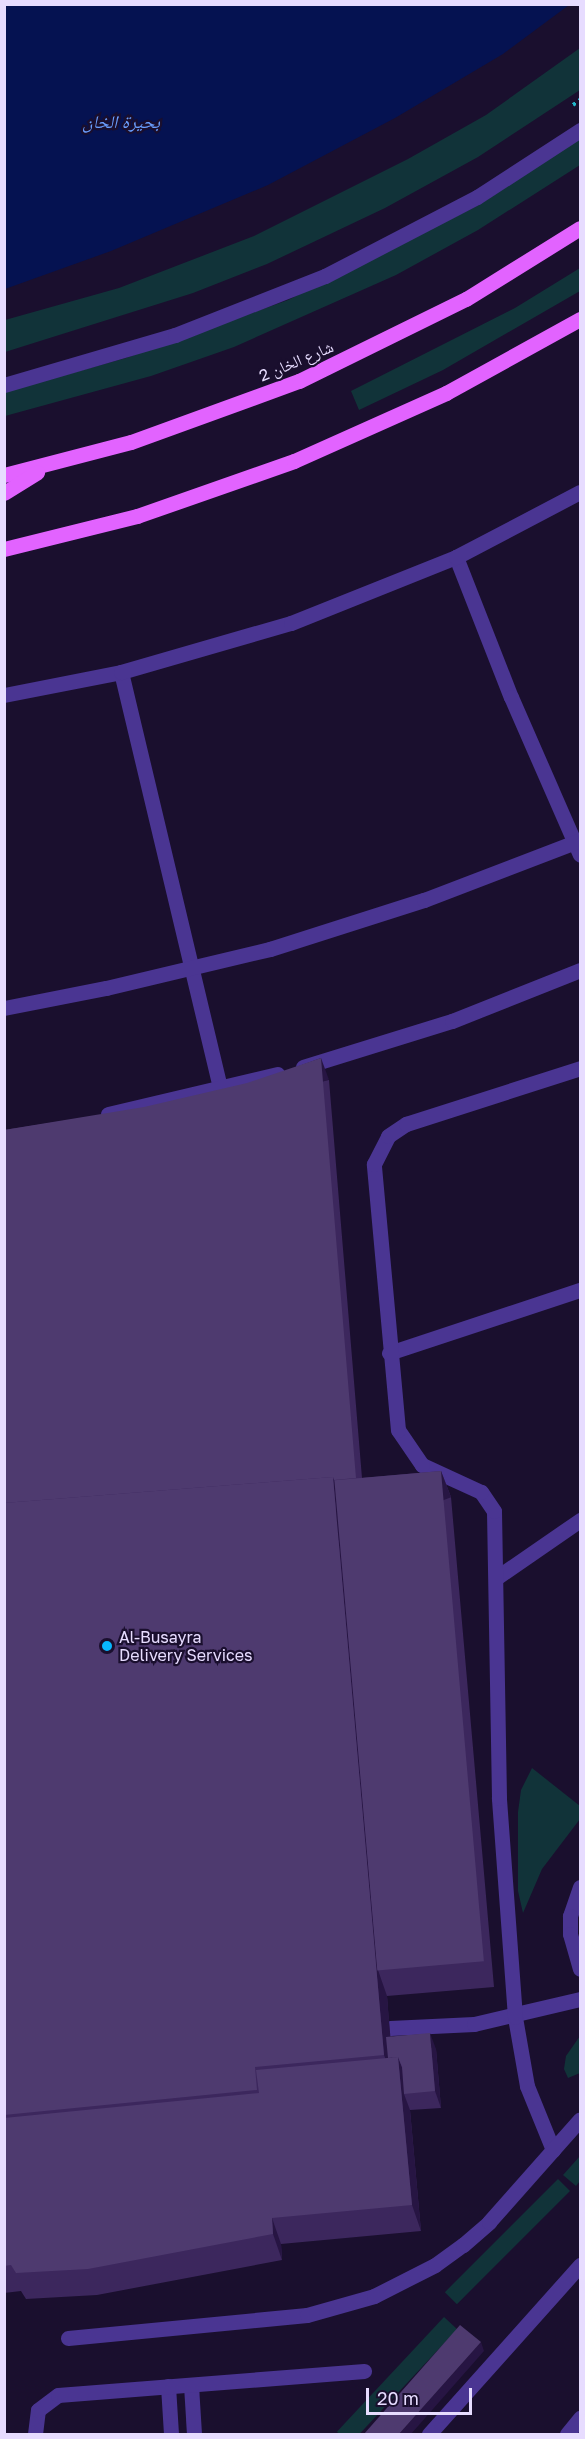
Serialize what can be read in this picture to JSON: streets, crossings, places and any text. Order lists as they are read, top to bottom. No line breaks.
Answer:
{"streets":{"main road":["شارع الخان 2"]},"water":["بحيرة الخان"],"places":["Al-Busayra Delivery Services"],"scale_bar":"20 m"}
